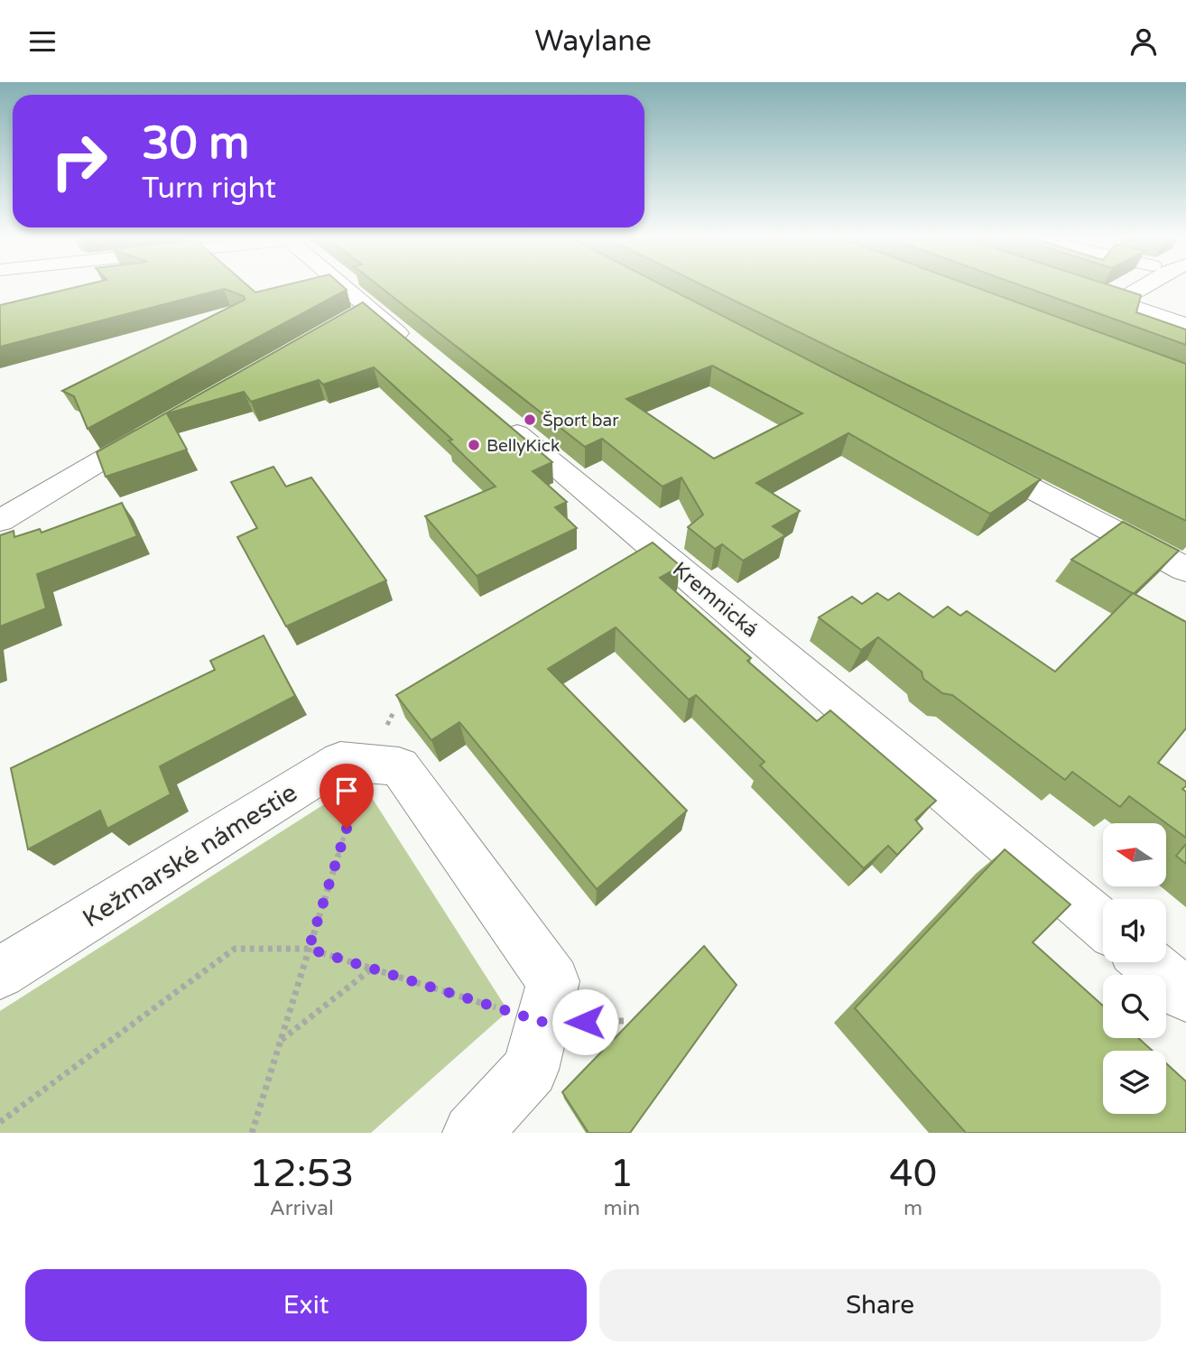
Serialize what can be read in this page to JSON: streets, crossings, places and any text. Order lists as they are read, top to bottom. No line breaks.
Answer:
{"streets":{"street":["Kremnická","Kežmarské námestie"]},"places":["Šport bar","BellyKick"],"north":"left","page":{"header":"Waylane","turn":["30 m","Turn right"],"eta":["12:53","Arrival","1","min","40","m"],"buttons":["Exit","Share"]}}
